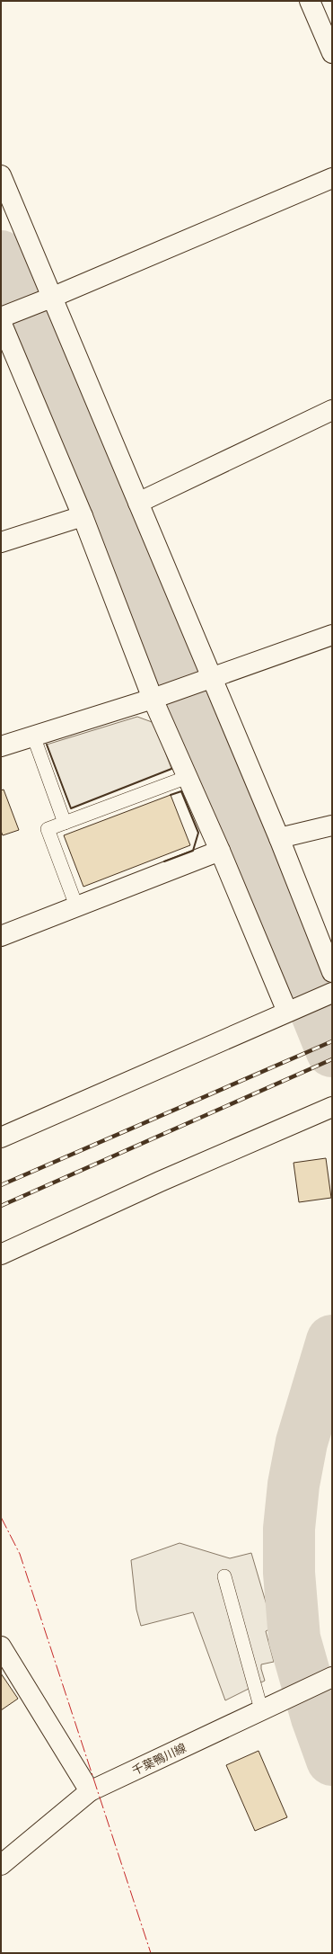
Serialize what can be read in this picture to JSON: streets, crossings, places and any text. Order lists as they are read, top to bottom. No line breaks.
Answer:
{"streets":{"street":["千葉鴨川線"]}}
